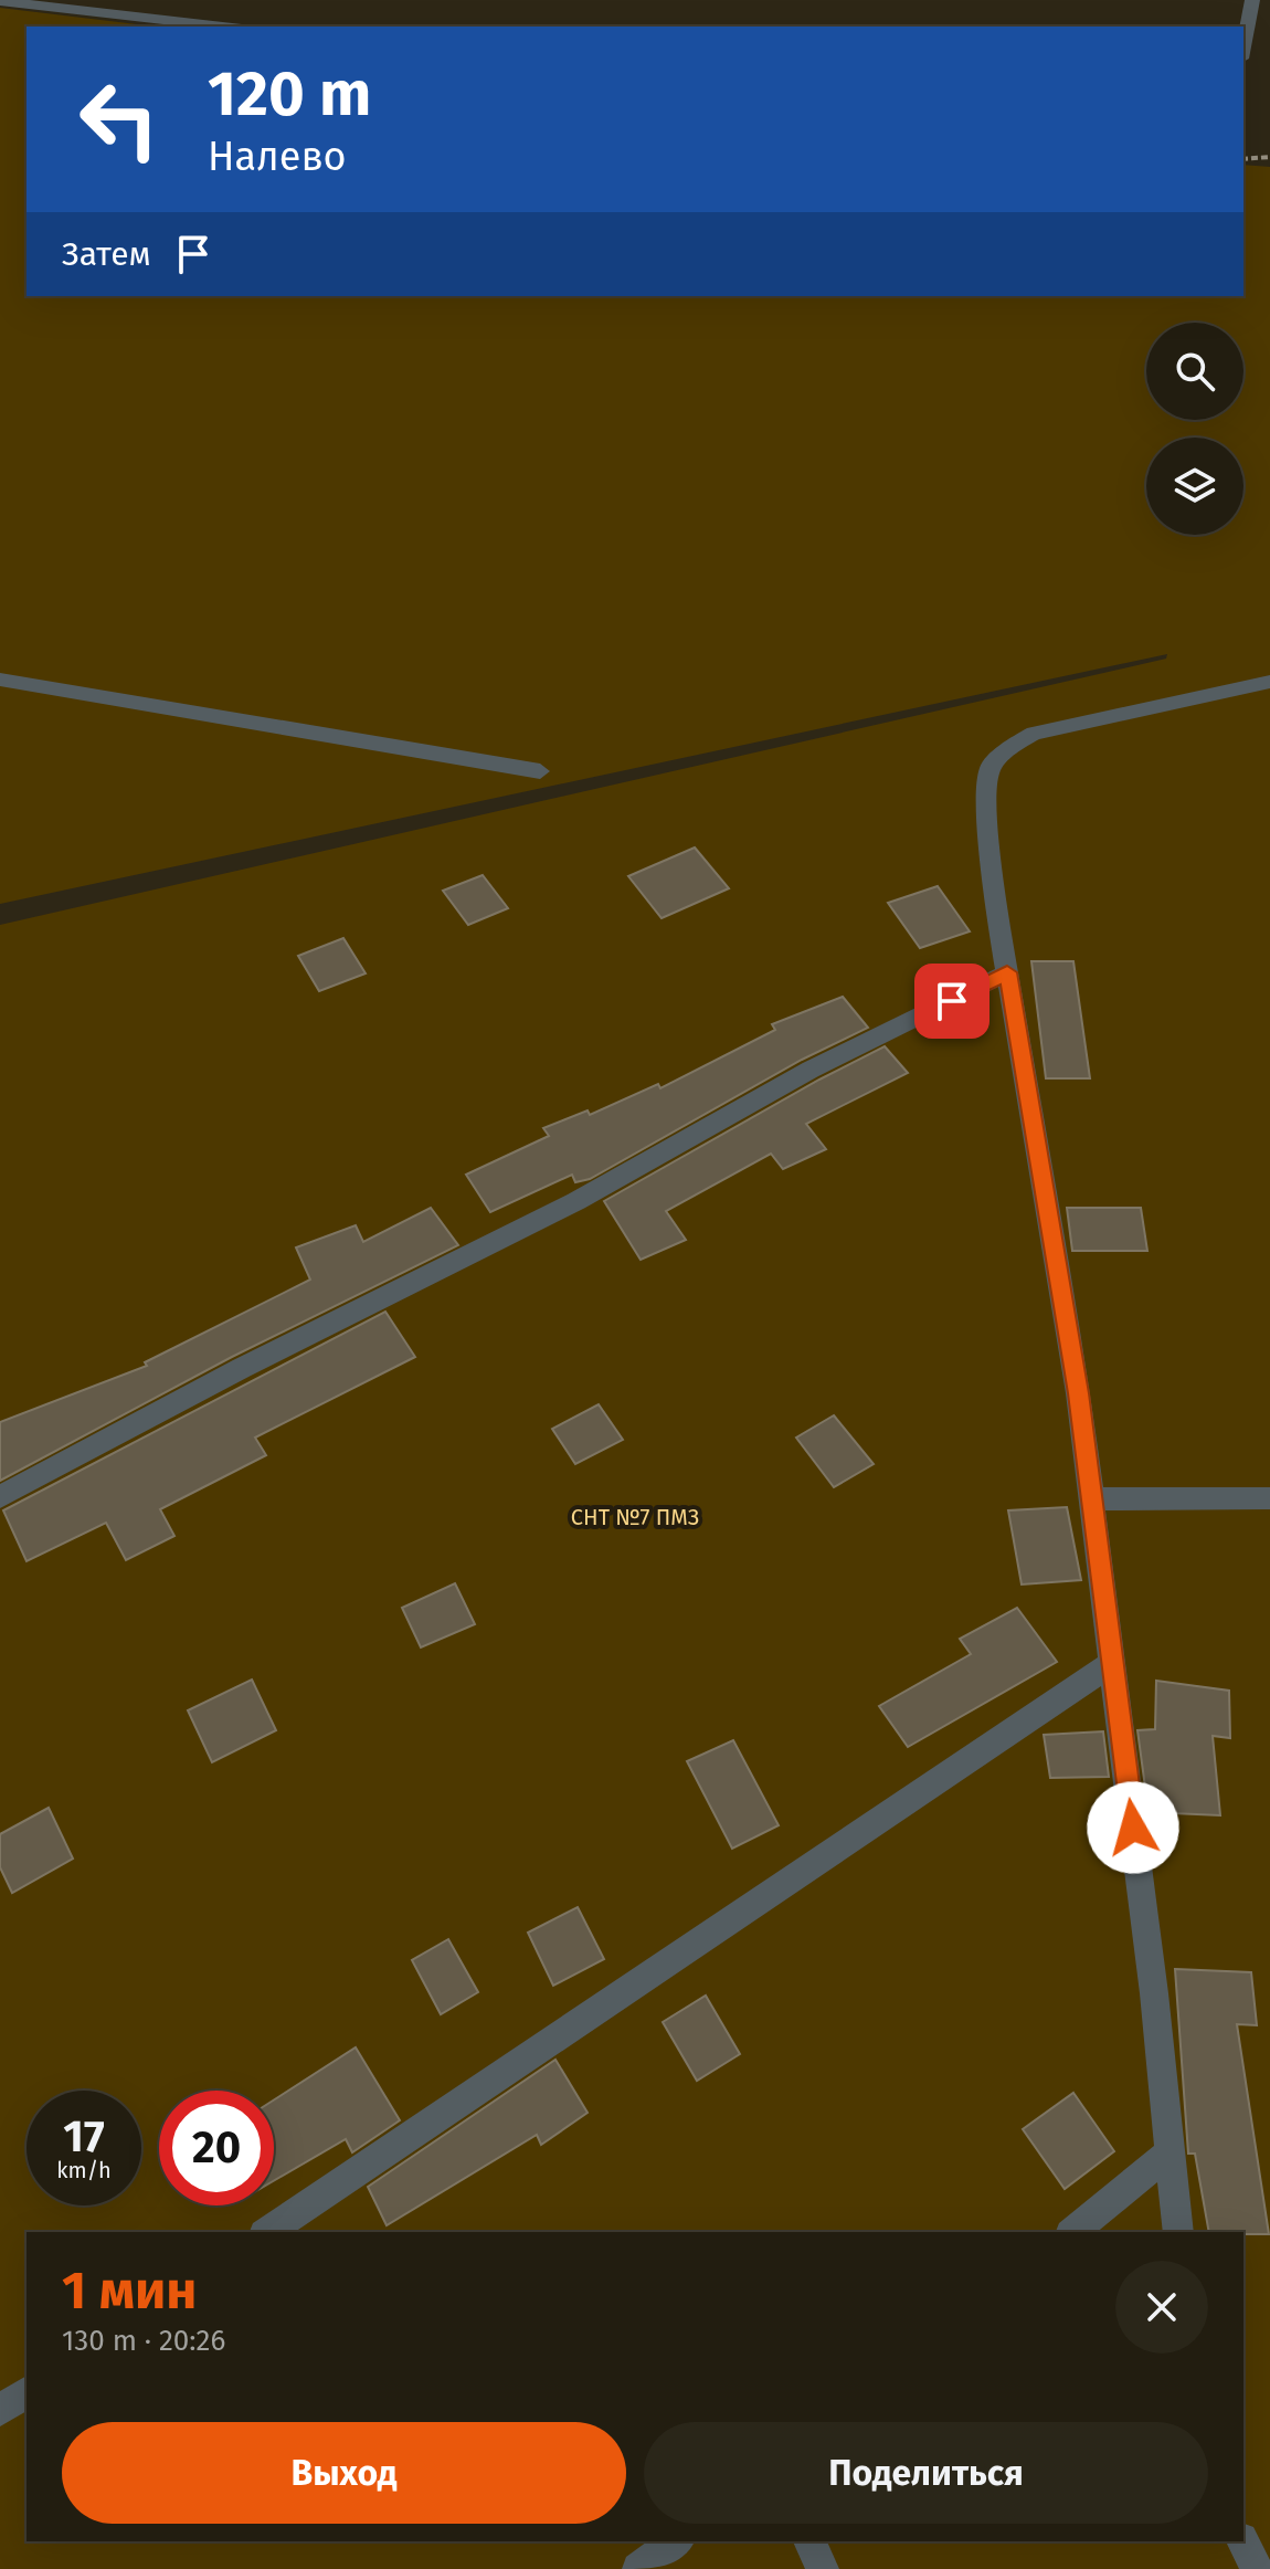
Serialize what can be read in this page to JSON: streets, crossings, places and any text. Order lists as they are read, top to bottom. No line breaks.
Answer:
{"parks":["СНТ №7 ПМЗ"],"page":{"turn":["120 m","Налево"],"then":"Затем","speed":"17 km/h","limit":"20","heading":["1 мин","130 m · 20:26"],"buttons":["Выход","Поделиться"]}}
